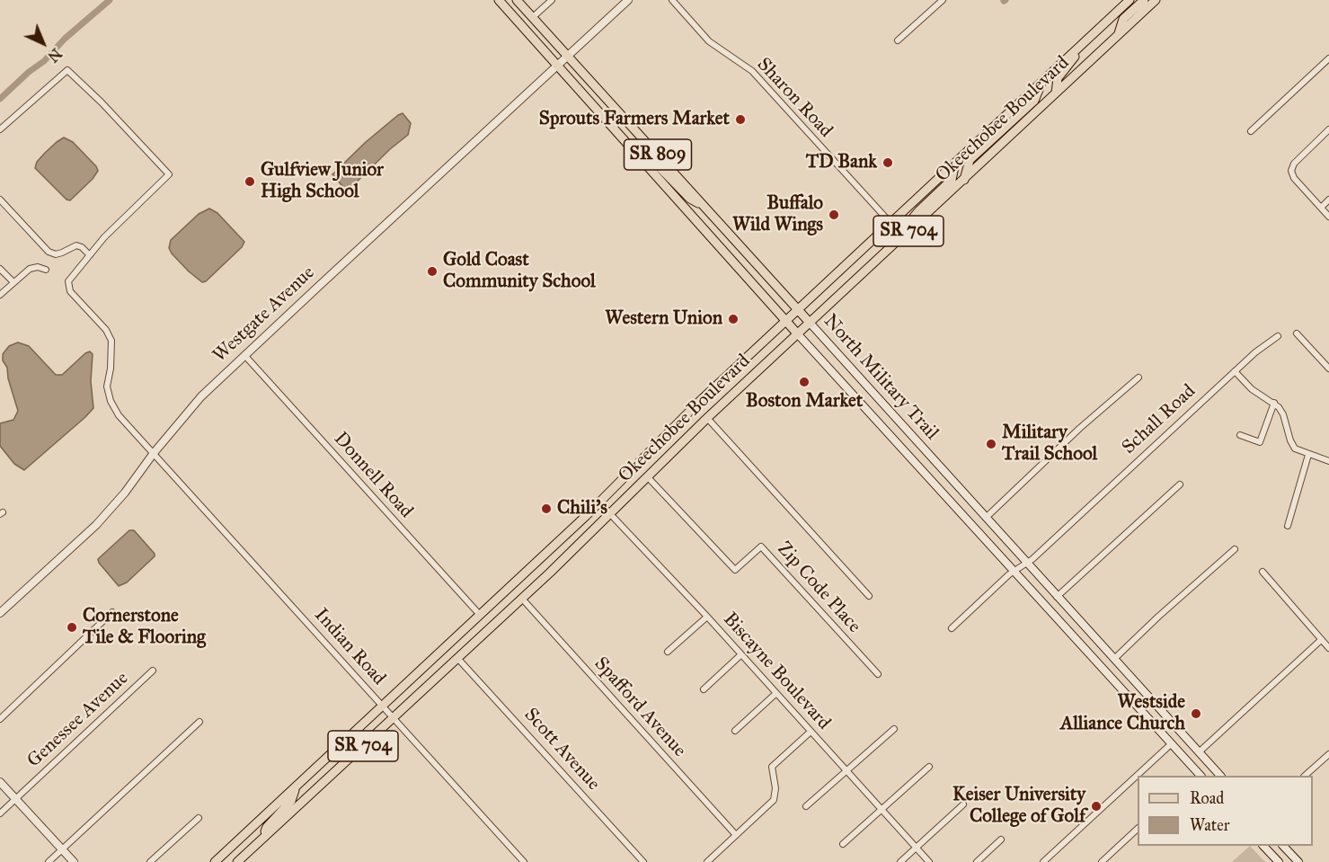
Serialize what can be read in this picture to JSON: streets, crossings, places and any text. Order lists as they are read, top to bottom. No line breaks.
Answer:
{"streets":{"main road":["Okeechobee Boulevard","SR 809","SR 704","North Military Trail"],"street":["Sharon Road","Westgate Avenue","Schall Road","Donnell Road","Zip Code Place","Indian Road","Biscayne Boulevard","Spafford Avenue","Genessee Avenue","Scott Avenue"]},"crossings":[["Sharon Road","Okeechobee Boulevard"],["Okeechobee Boulevard","North Military Trail"],["Okeechobee Boulevard","Donnell Road"],["Okeechobee Boulevard","Zip Code Place"],["Okeechobee Boulevard","Indian Road"],["Okeechobee Boulevard","Biscayne Boulevard"],["Okeechobee Boulevard","Spafford Avenue"],["Okeechobee Boulevard","Scott Avenue"],["Westgate Avenue","North Military Trail"],["Westgate Avenue","Donnell Road"],["Westgate Avenue","Indian Road"],["North Military Trail","Schall Road"]],"places":["Sprouts Farmers Market","TD Bank","Gulfview Junior High School","Buffalo Wild Wings","Gold Coast Community School","Western Union","Boston Market","Military Trail School","Chili's","Cornerstone Tile & Flooring","Westside Alliance Church","Keiser University College of Golf"],"legend":["Road","Water"],"north":"bottom right"}
